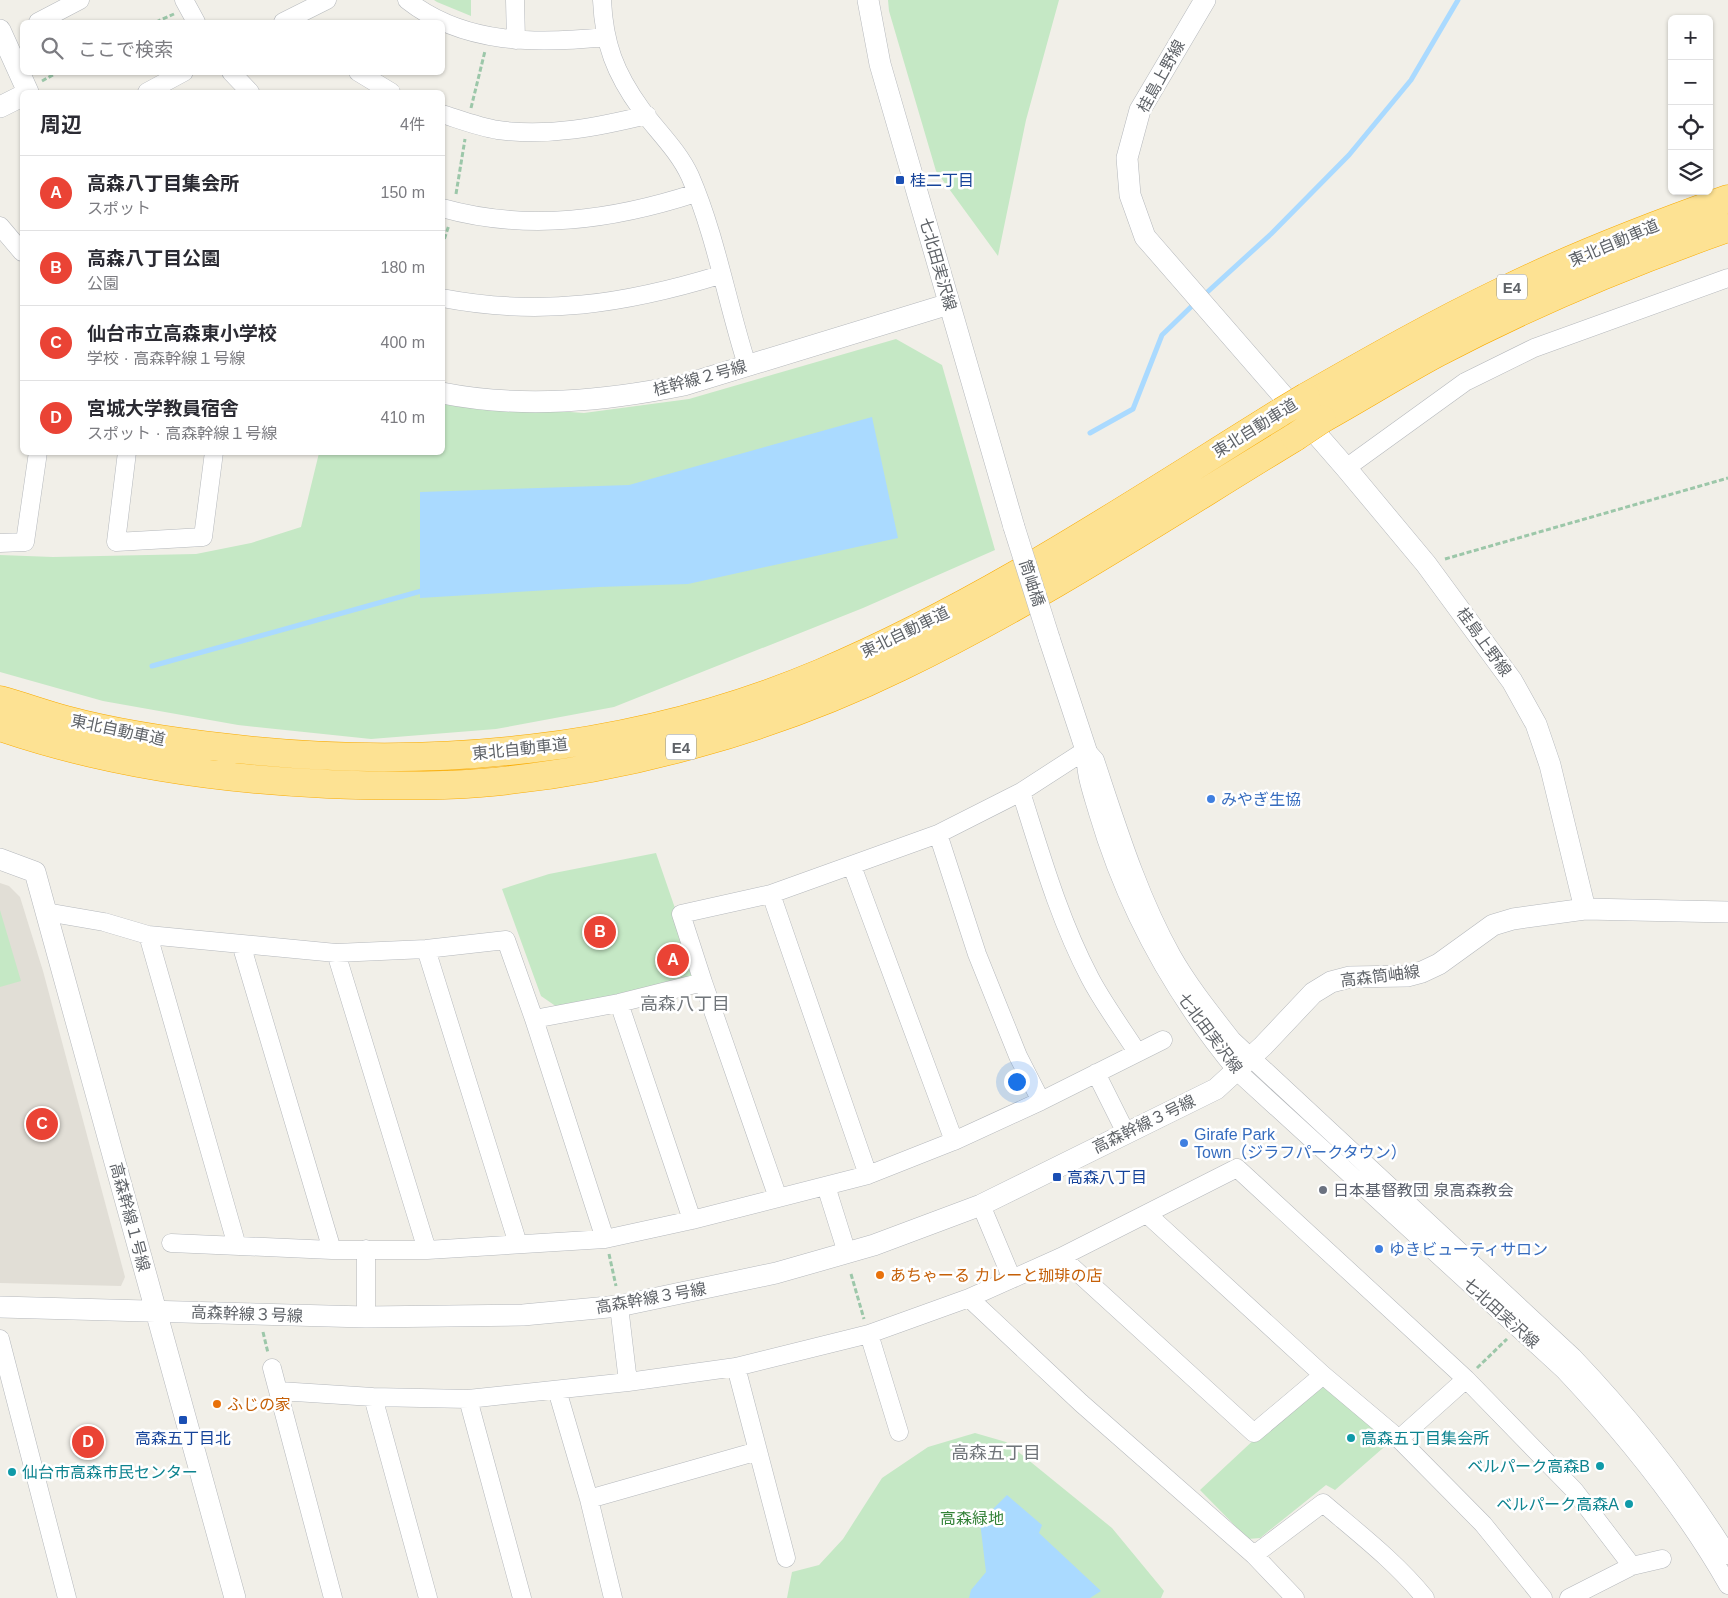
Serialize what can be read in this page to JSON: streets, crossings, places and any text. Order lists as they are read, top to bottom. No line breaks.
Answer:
{"streets":{"highway":["東北自動車道","E4"],"street":["桂島上野線","七北田実沢線","桂幹線２号線","筒岫橋","高森筒岫線","高森幹線３号線","高森幹線１号線"]},"crossings":[["桂島上野線","高森筒岫線"],["七北田実沢線","桂幹線２号線"],["七北田実沢線","筒岫橋"],["七北田実沢線","高森筒岫線"],["七北田実沢線","高森幹線３号線"],["高森筒岫線","高森幹線３号線"],["高森幹線３号線","高森幹線１号線"]],"districts":["高森八丁目","高森五丁目"],"parks":["高森緑地"],"places":{"transit":["桂二丁目","高森八丁目","高森五丁目北"],"other":["みやぎ生協","Girafe Park Town（ジラフパークタウン）","日本基督教団 泉高森教会","ゆきビューティサロン","あちゃーる カレーと珈琲の店","ふじの家","高森五丁目集会所","ベルパーク高森B","仙台市高森市民センター","ベルパーク高森A"]},"page":{"map_buttons":["+","−"],"search":"ここで検索","heading":["周辺","4件"],"list":[{"mark":"A","name":"高森八丁目集会所","note":"スポット","value":"150 m"},{"mark":"B","name":"高森八丁目公園","note":"公園","value":"180 m"},{"mark":"C","name":"仙台市立高森東小学校","note":"学校 · 高森幹線１号線","value":"400 m"},{"mark":"D","name":"宮城大学教員宿舎","note":"スポット · 高森幹線１号線","value":"410 m"}],"pins":["B","A","C","D"]}}
